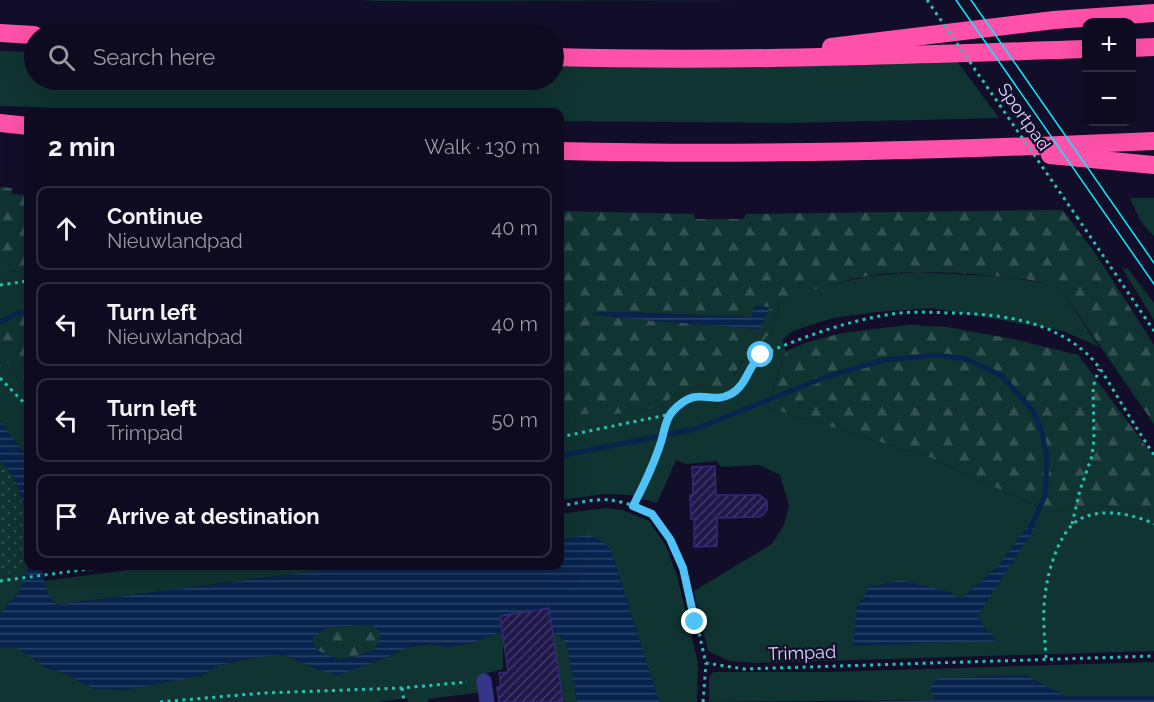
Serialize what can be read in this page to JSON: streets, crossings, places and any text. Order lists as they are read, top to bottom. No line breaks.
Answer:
{"streets":{"path":["Sportpad","Trimpad"]},"page":{"map_buttons":["+","−"],"search":"Search here","heading":["2 min","Walk · 130 m"],"list":[["Continue","Nieuwlandpad","40 m"],["Turn left","Nieuwlandpad","40 m"],["Turn left","Trimpad","50 m"],"Arrive at destination"]}}
